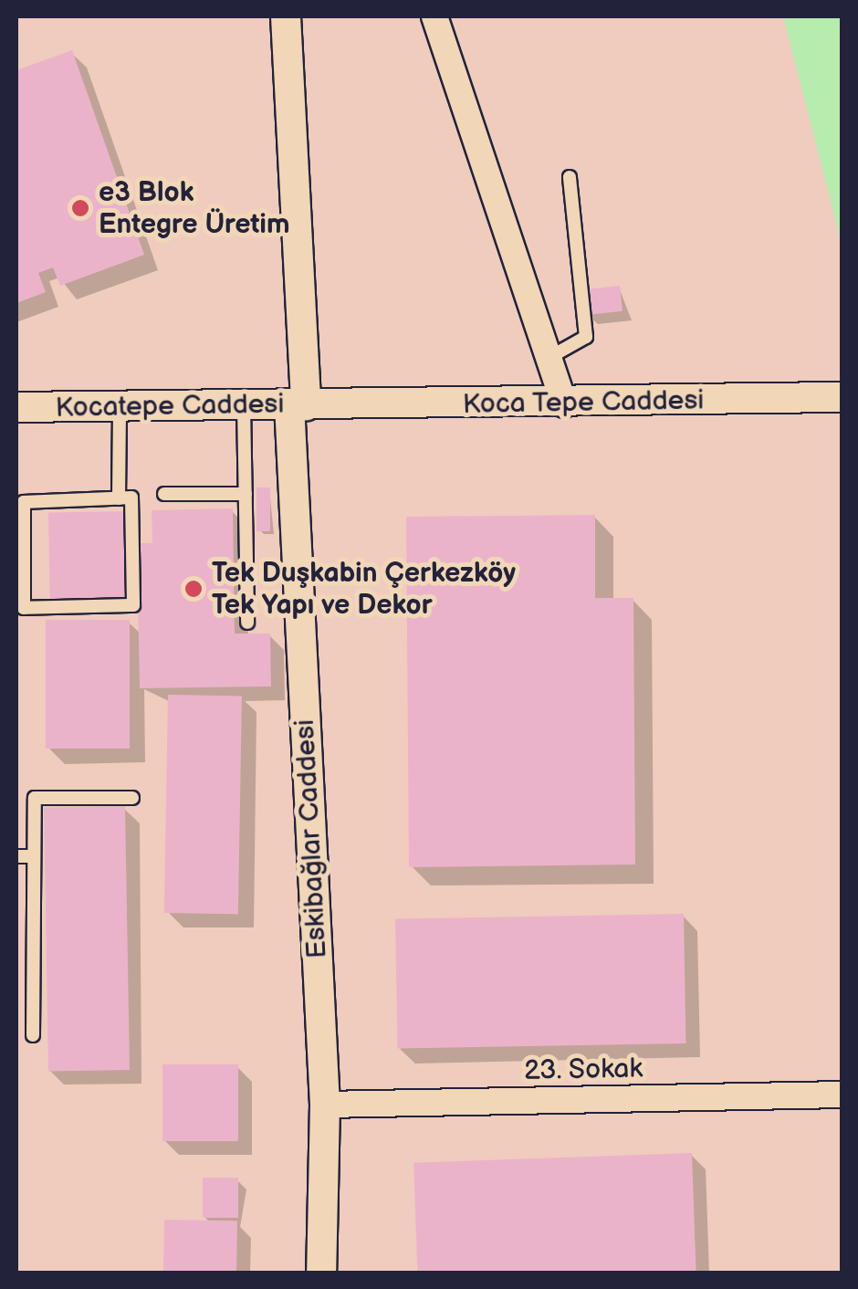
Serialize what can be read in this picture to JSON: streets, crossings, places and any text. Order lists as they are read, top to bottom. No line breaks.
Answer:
{"streets":{"street":["Koca Tepe Caddesi","Kocatepe Caddesi","Eskibağlar Caddesi","23. Sokak"]},"crossings":[["Koca Tepe Caddesi","Kocatepe Caddesi"],["Koca Tepe Caddesi","Eskibağlar Caddesi"],["Kocatepe Caddesi","Eskibağlar Caddesi"],["Eskibağlar Caddesi","23. Sokak"]],"places":["e3 Blok Entegre Üretim","Tek Duşkabin Çerkezköy Tek Yapı ve Dekor"]}
